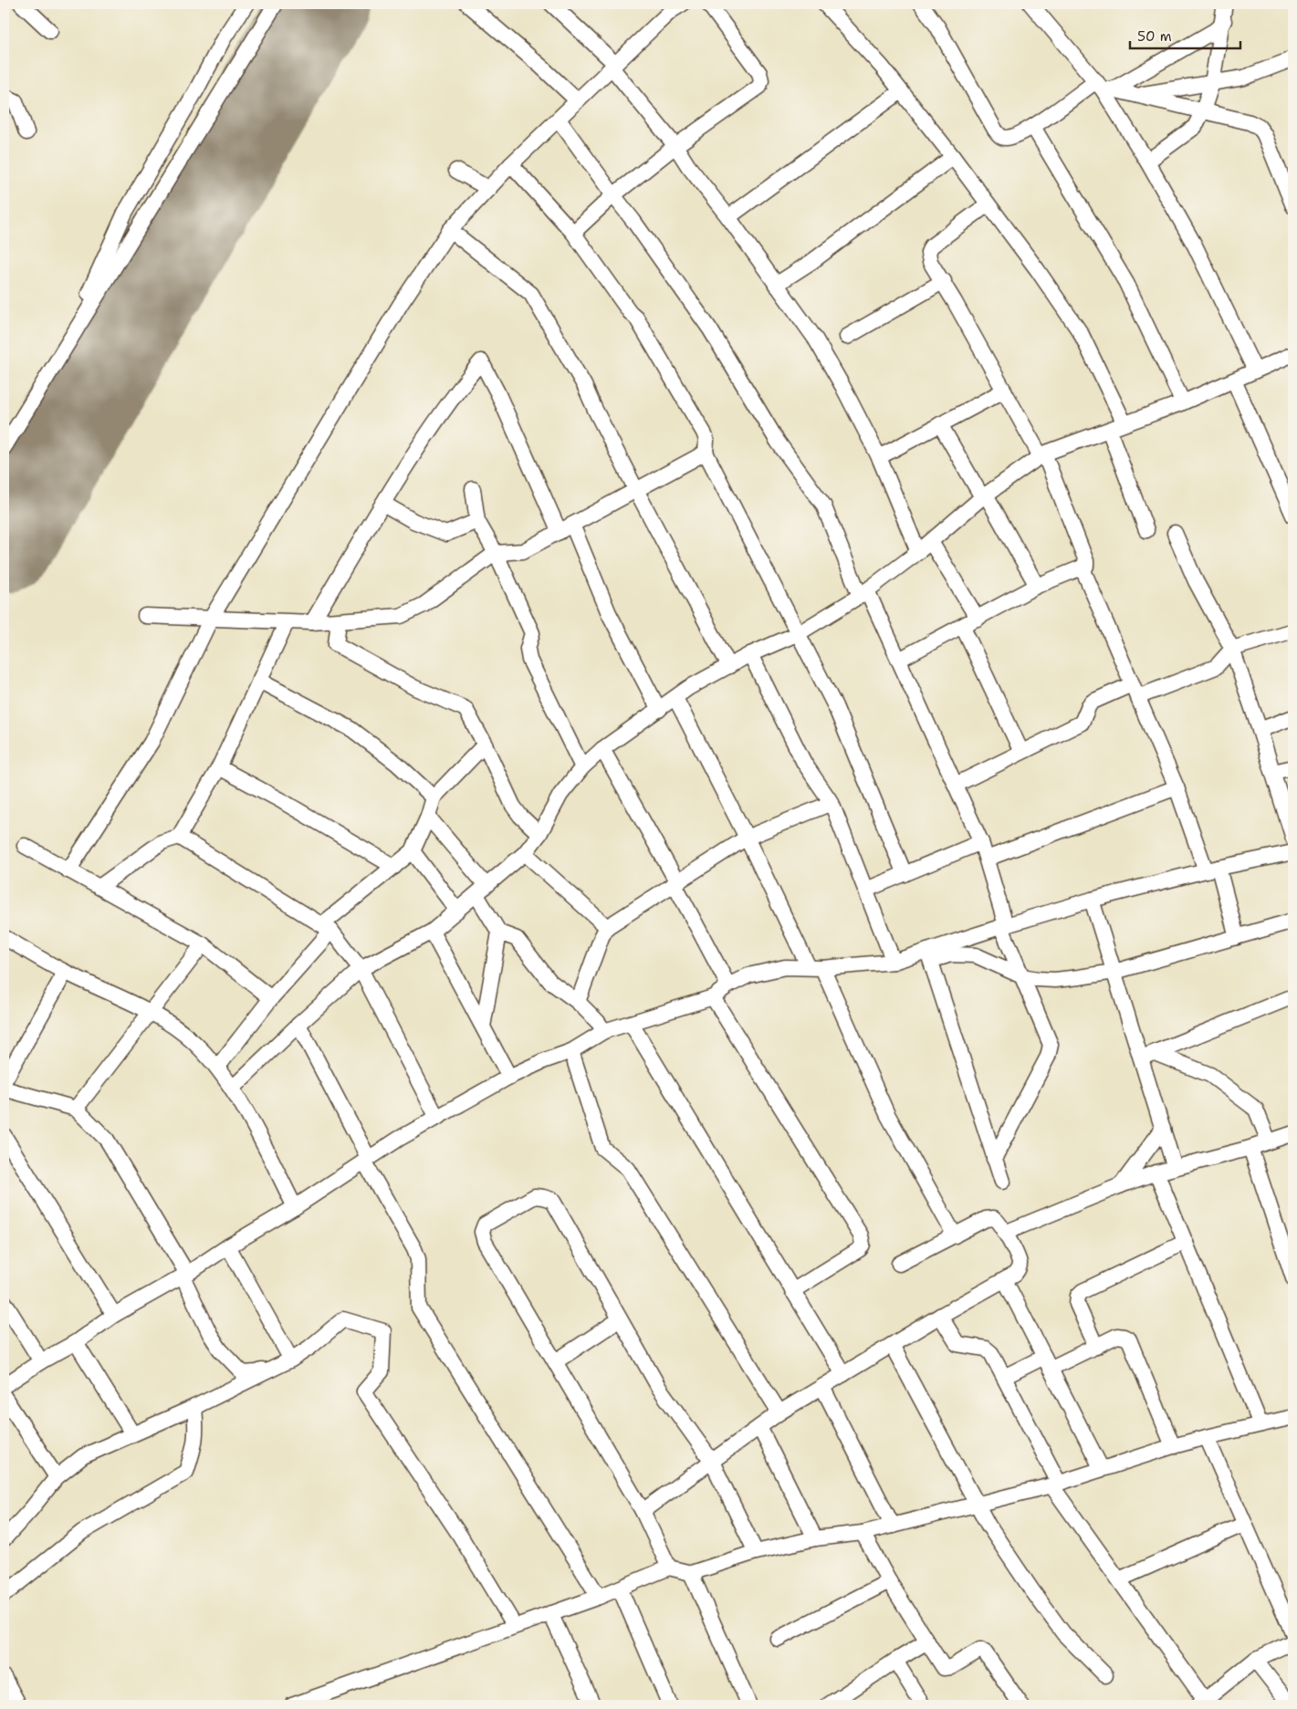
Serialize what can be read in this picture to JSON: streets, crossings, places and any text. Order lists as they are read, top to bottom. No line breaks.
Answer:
{"scale_bar":"50 m"}
